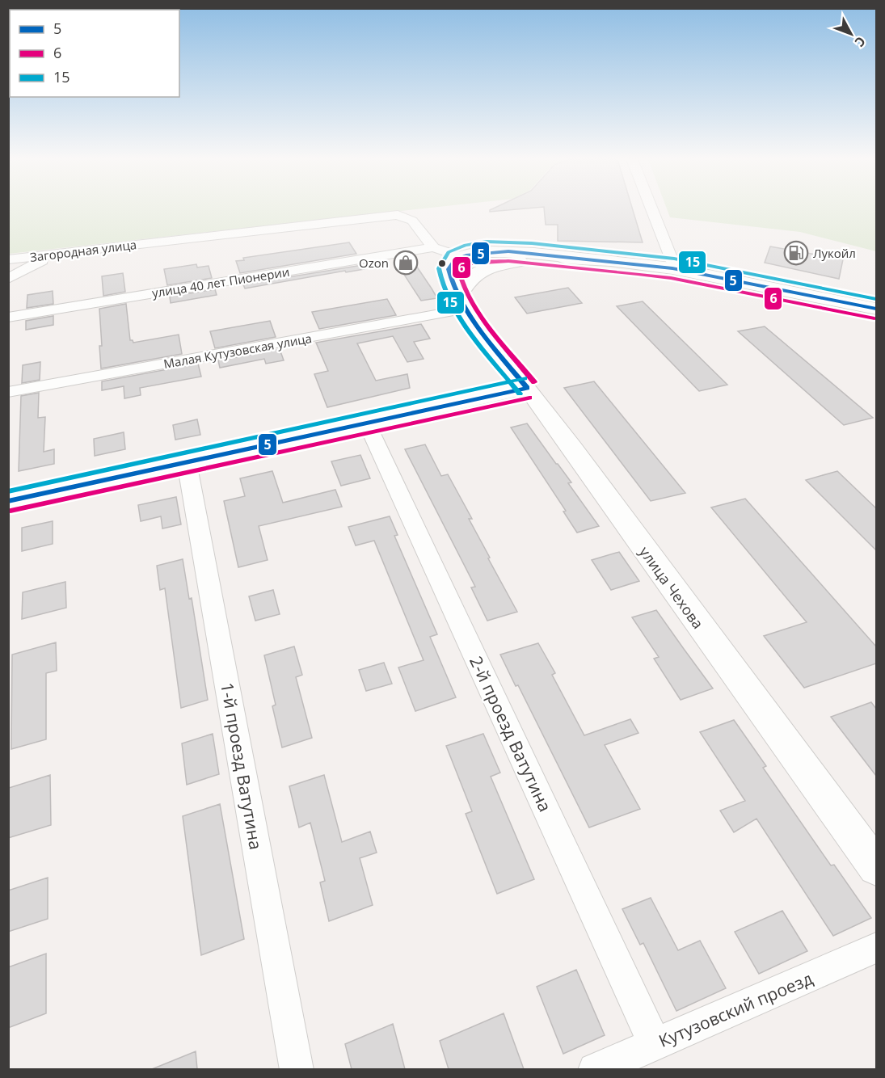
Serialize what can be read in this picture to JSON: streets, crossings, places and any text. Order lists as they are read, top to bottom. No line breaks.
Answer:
{"streets":{"street":["Загородная улица","улица 40 лет Пионерии","Малая Кутузовская улица","улица Чехова","2-й проезд Ватутина","1-й проезд Ватутина","Кутузовский проезд"]},"crossings":[["Загородная улица","улица 40 лет Пионерии"],["Малая Кутузовская улица","улица Чехова"],["2-й проезд Ватутина","Кутузовский проезд"]],"places":{"fuel station":["Лукойл"],"shop":["Ozon"]},"lines":["transit line 15","transit line 5","transit line 6"],"legend":["5","6","15"],"north":"bottom right"}
